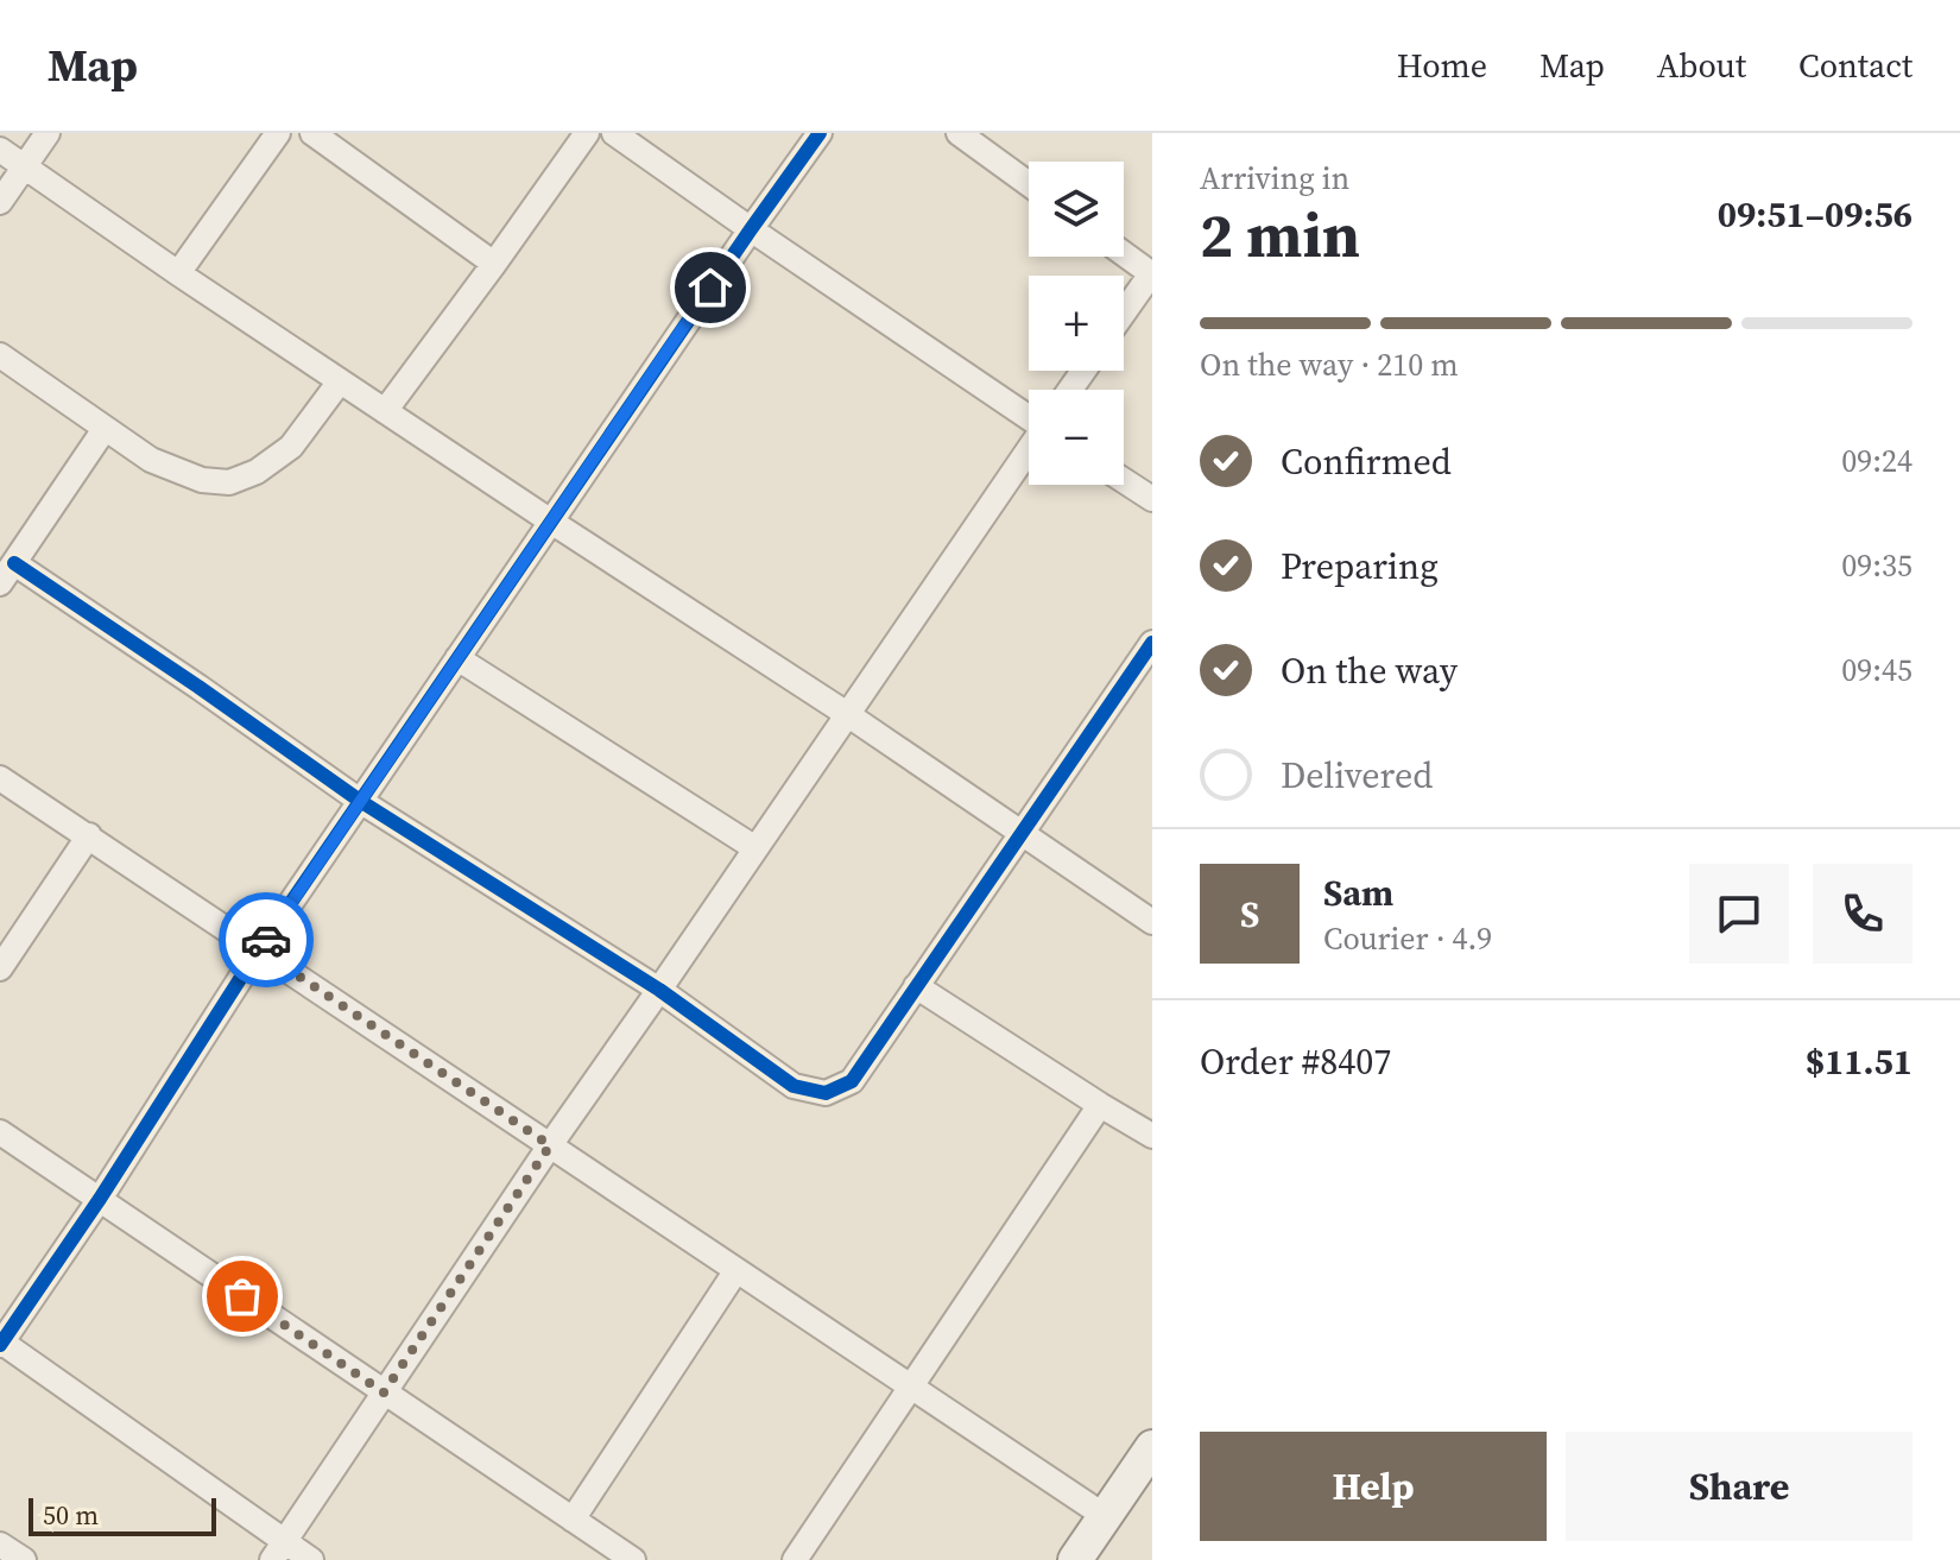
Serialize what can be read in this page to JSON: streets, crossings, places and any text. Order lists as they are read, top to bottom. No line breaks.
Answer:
{"scale_bar":"50 m","page":{"header":"Map","nav":["Home","Map","About","Contact"],"heading":["2 min","Arriving in","09:51–09:56"],"panel":["Sam","Courier · 4.9","Order #8407","$11.51"],"map_buttons":["+","−"],"bar":"On the way · 210 m","list":[["Confirmed","09:24"],["Preparing","09:35"],["On the way","09:45"],"Delivered"],"round":"S","buttons":["Help","Share"],"scale":"50 m"}}
